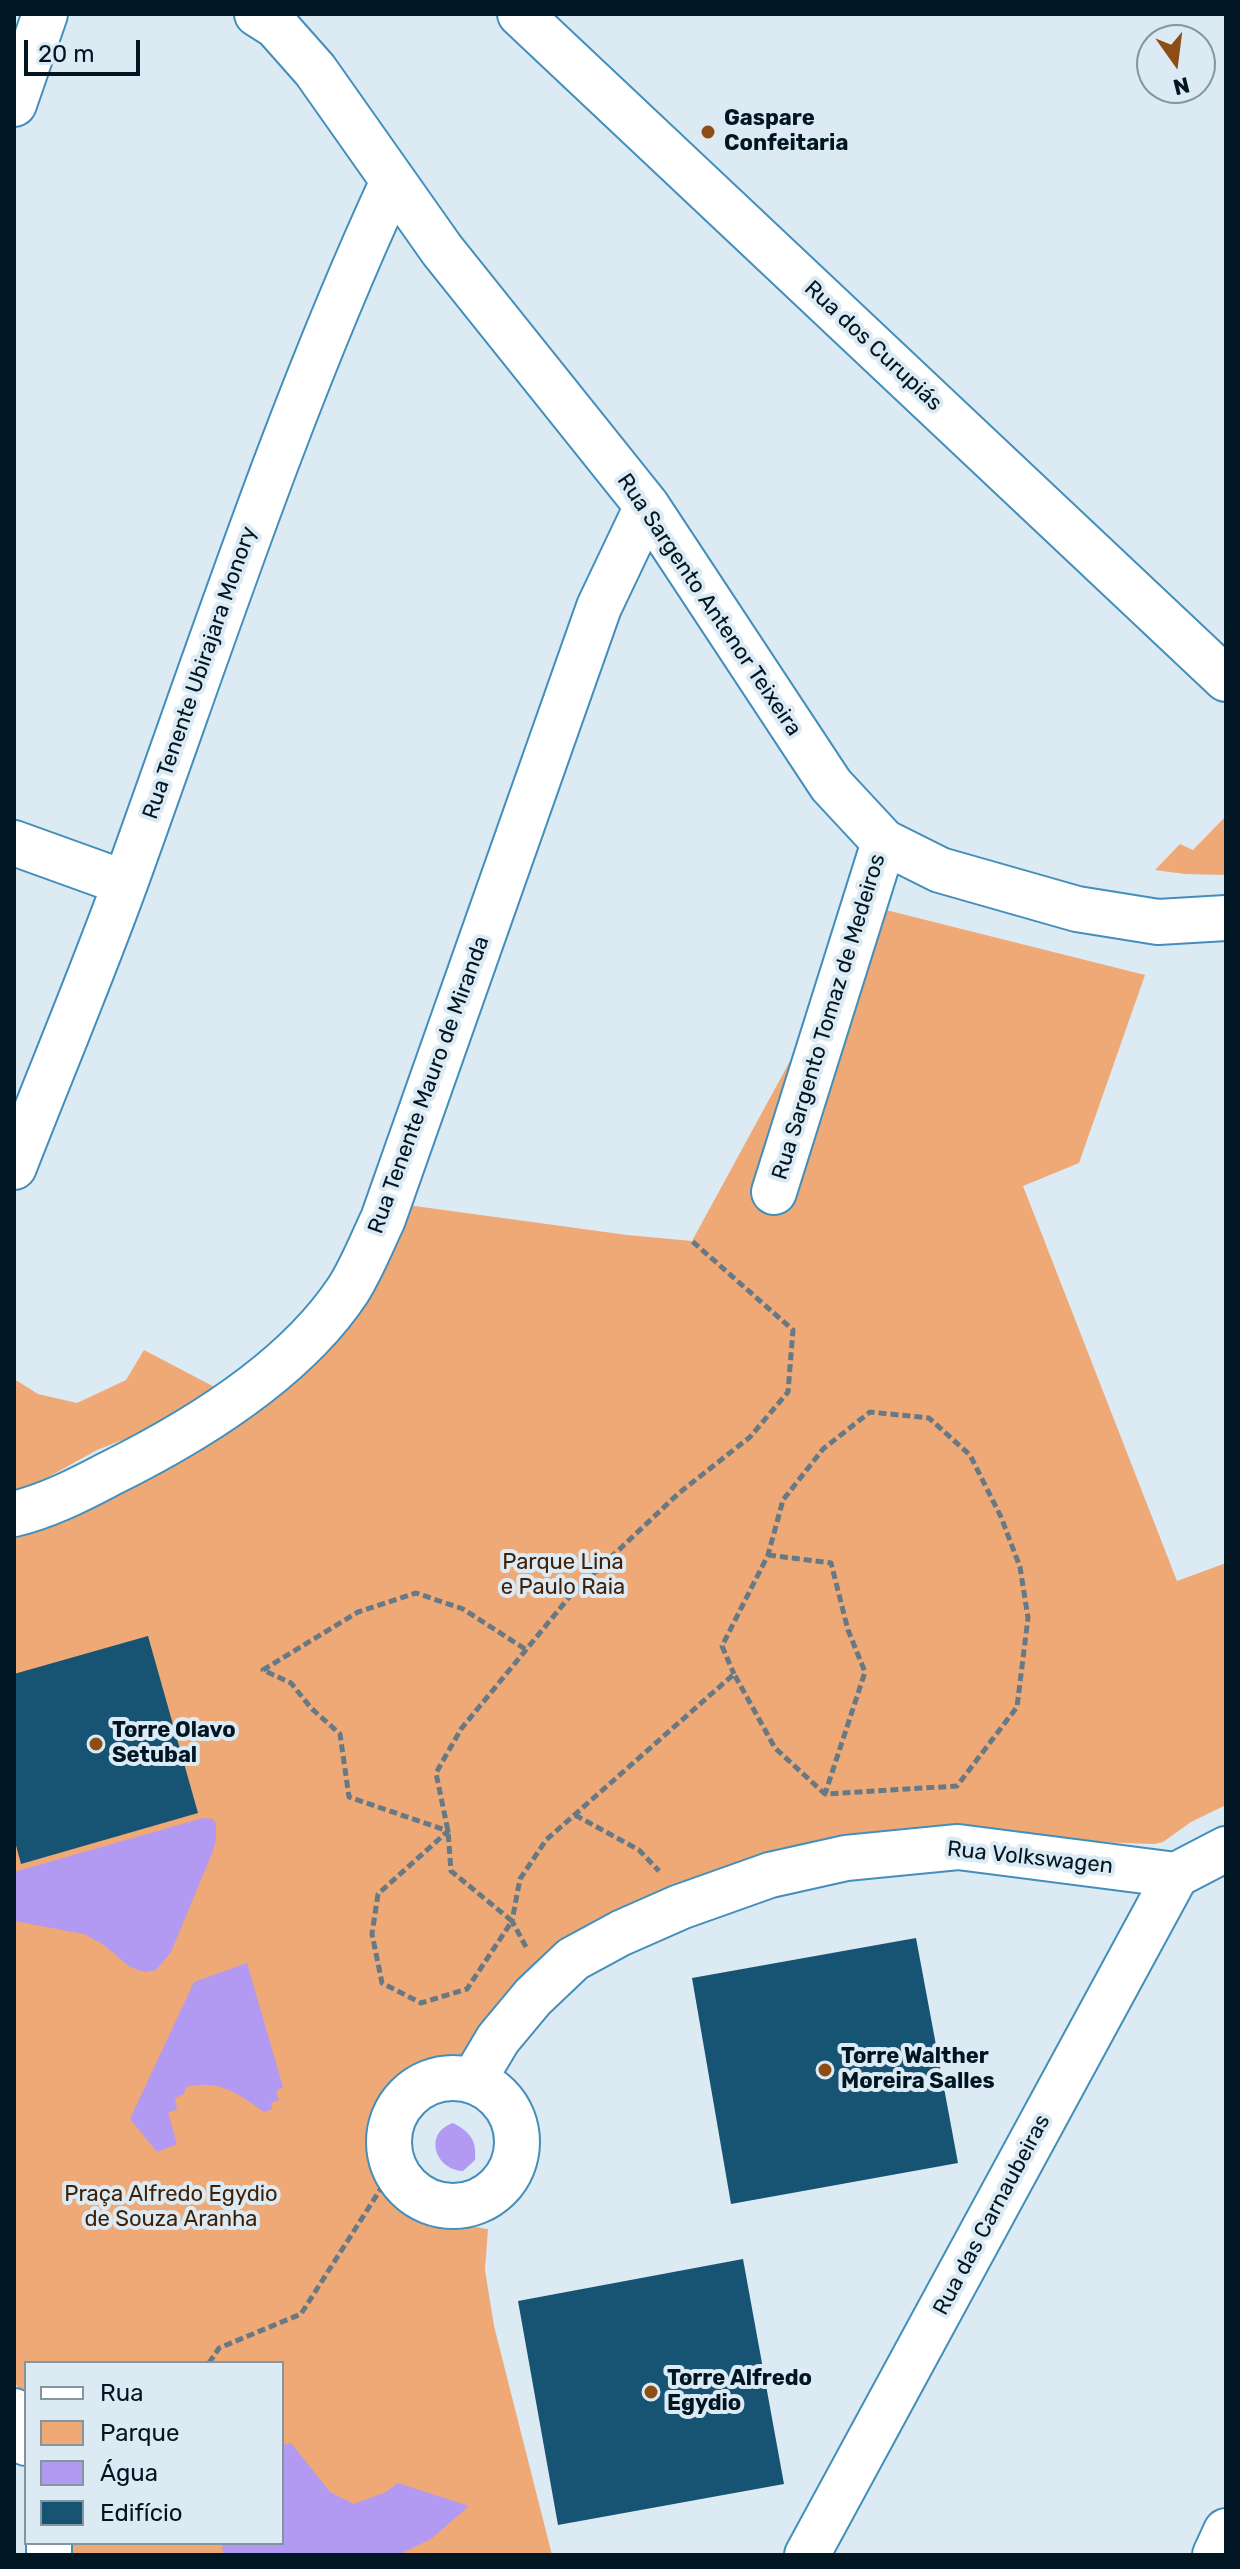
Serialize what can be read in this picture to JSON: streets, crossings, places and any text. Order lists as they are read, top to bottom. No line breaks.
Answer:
{"streets":{"street":["Rua dos Curupiás","Rua Sargento Antenor Teixeira","Rua Tenente Ubirajara Monory","Rua Sargento Tomaz de Medeiros","Rua Tenente Mauro de Miranda","Rua Volkswagen","Rua das Carnaubeiras"]},"crossings":[["Rua Sargento Antenor Teixeira","Rua Tenente Ubirajara Monory"],["Rua Sargento Antenor Teixeira","Rua Sargento Tomaz de Medeiros"],["Rua Sargento Antenor Teixeira","Rua Tenente Mauro de Miranda"],["Rua Volkswagen","Rua das Carnaubeiras"]],"parks":["Parque Lina e Paulo Raia","Praça Alfredo Egydio de Souza Aranha"],"places":["Gaspare Confeitaria","Torre Olavo Setubal","Torre Walther Moreira Salles","Torre Alfredo Egydio"],"legend":["Rua","Parque","Água","Edifício"],"scale_bar":"20 m","north":"bottom"}
